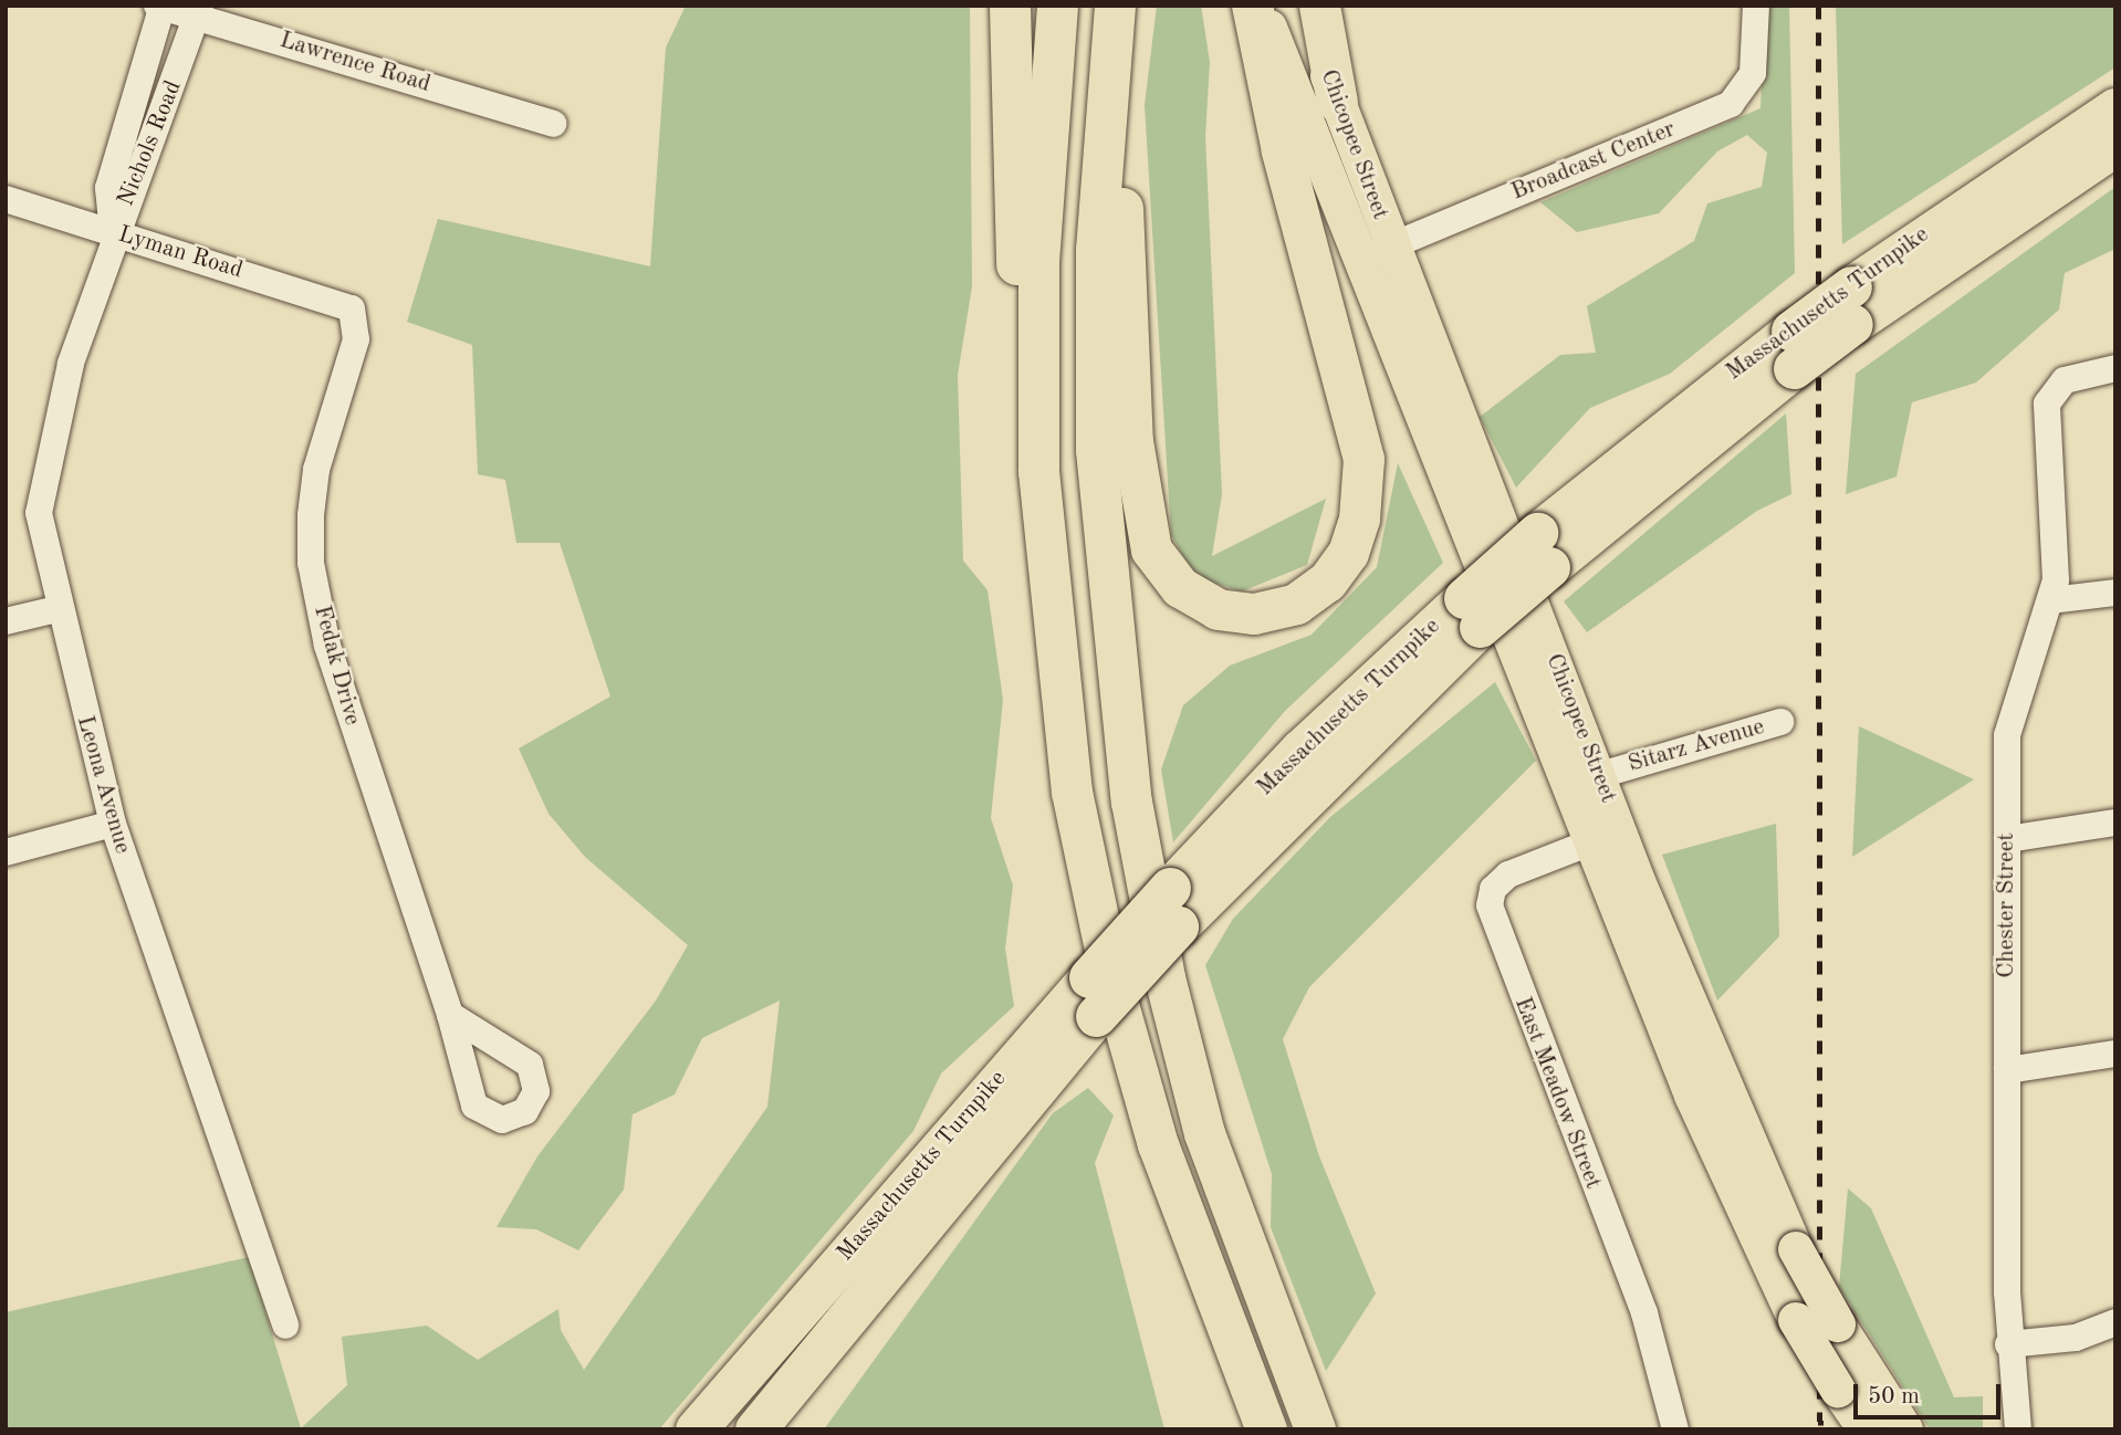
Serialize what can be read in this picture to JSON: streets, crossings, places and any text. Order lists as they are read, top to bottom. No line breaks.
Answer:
{"streets":{"highway":["Massachusetts Turnpike"],"main road":["Chicopee Street"],"street":["Lawrence Road","Nichols Road","Broadcast Center","Lyman Road","Fedak Drive","Sitarz Avenue","Leona Avenue","Chester Street","East Meadow Street"]},"crossings":[["Lawrence Road","Nichols Road"],["Nichols Road","Lyman Road"],["Nichols Road","Leona Avenue"],["Chicopee Street","Broadcast Center"],["Chicopee Street","Sitarz Avenue"],["Chicopee Street","East Meadow Street"],["Lyman Road","Fedak Drive"],["Lyman Road","Leona Avenue"]],"scale_bar":"50 m"}
